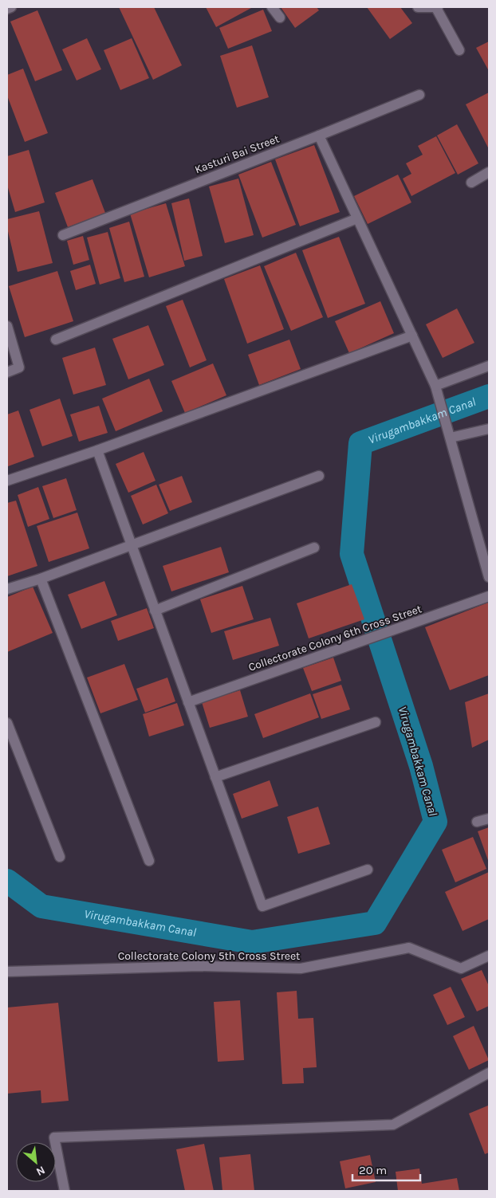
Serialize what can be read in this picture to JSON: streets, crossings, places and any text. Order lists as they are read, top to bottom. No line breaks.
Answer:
{"streets":{"street":["Kasturi Bai Street","Collectorate Colony 6th Cross Street","Collectorate Colony 5th Cross Street"]},"water":["Virugambakkam Canal"],"scale_bar":"20 m","north":"bottom right"}
